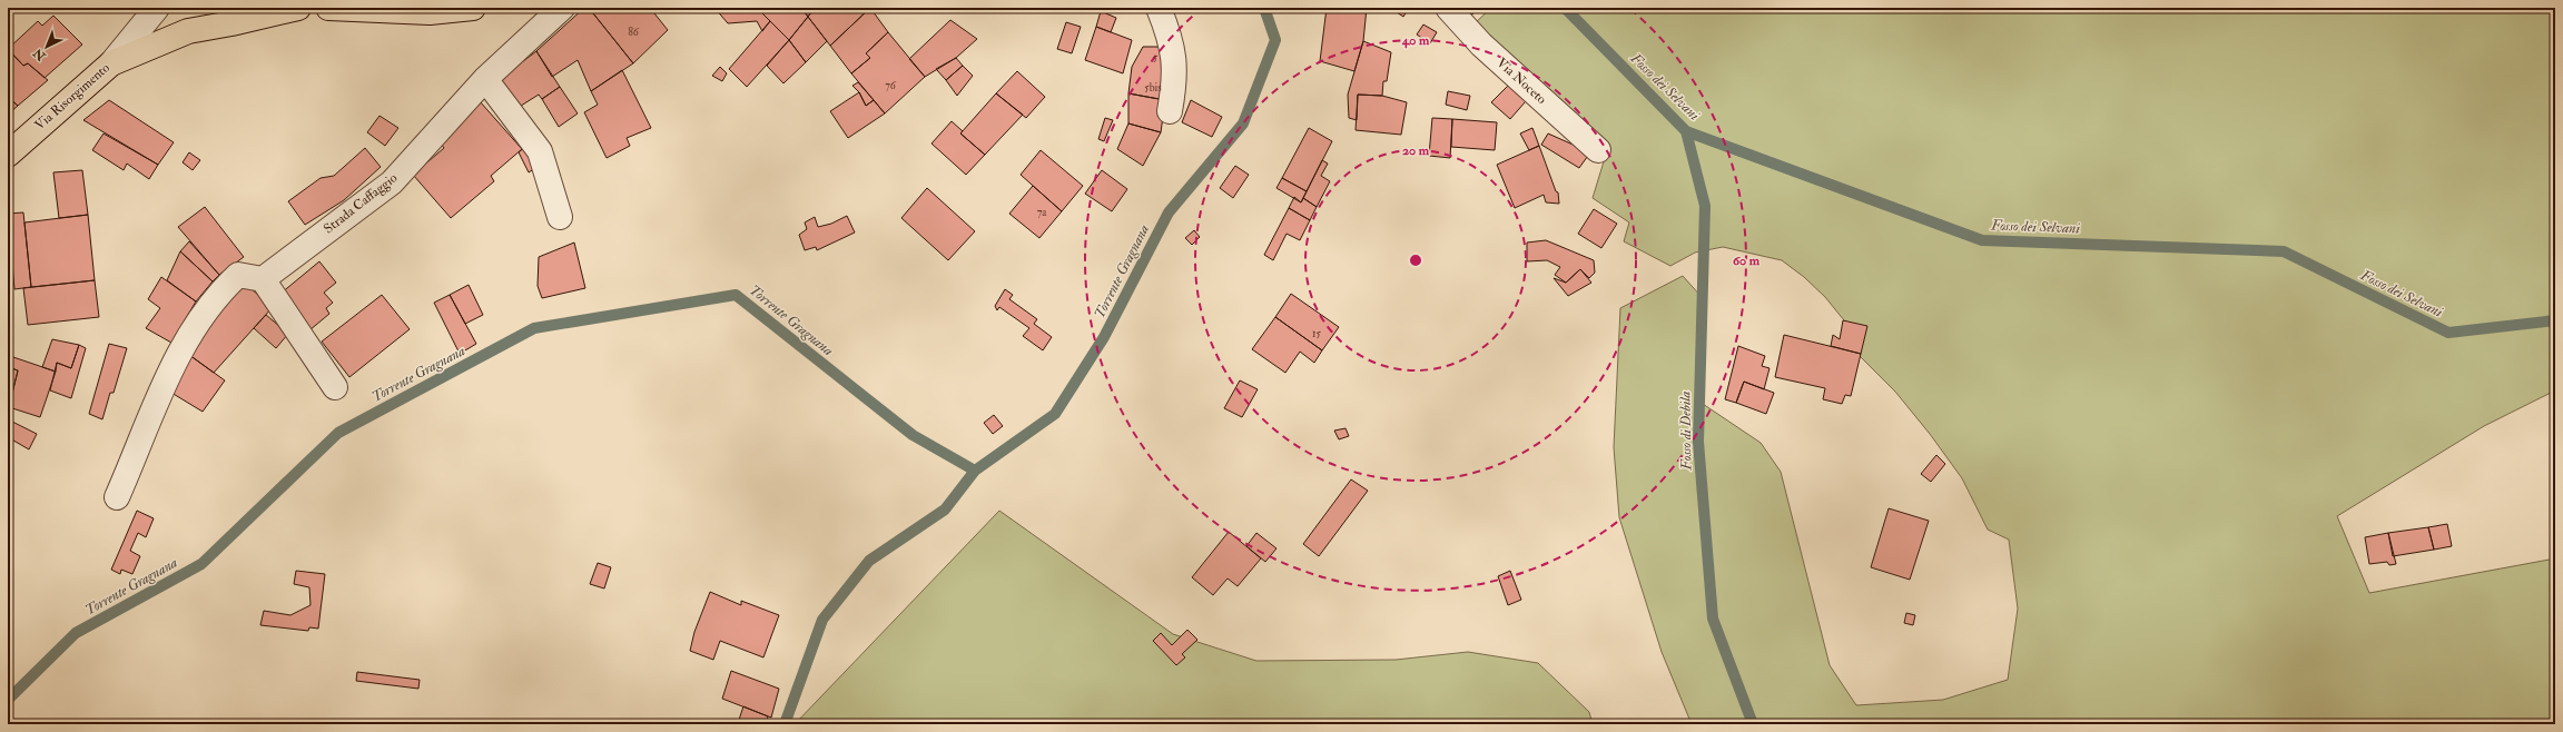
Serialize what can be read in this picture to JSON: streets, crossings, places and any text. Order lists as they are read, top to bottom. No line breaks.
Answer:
{"streets":{"main road":["Via Risorgimento"],"street":["Via Noceto","Strada Caffaggio"]},"water":["Fosso dei Selvani","Torrente Gragnana","Fosso di Debila"],"house_numbers":["86","5","76","5bis","7a","15"],"north":"bottom left","rings":["40 m","20 m","60 m"]}
